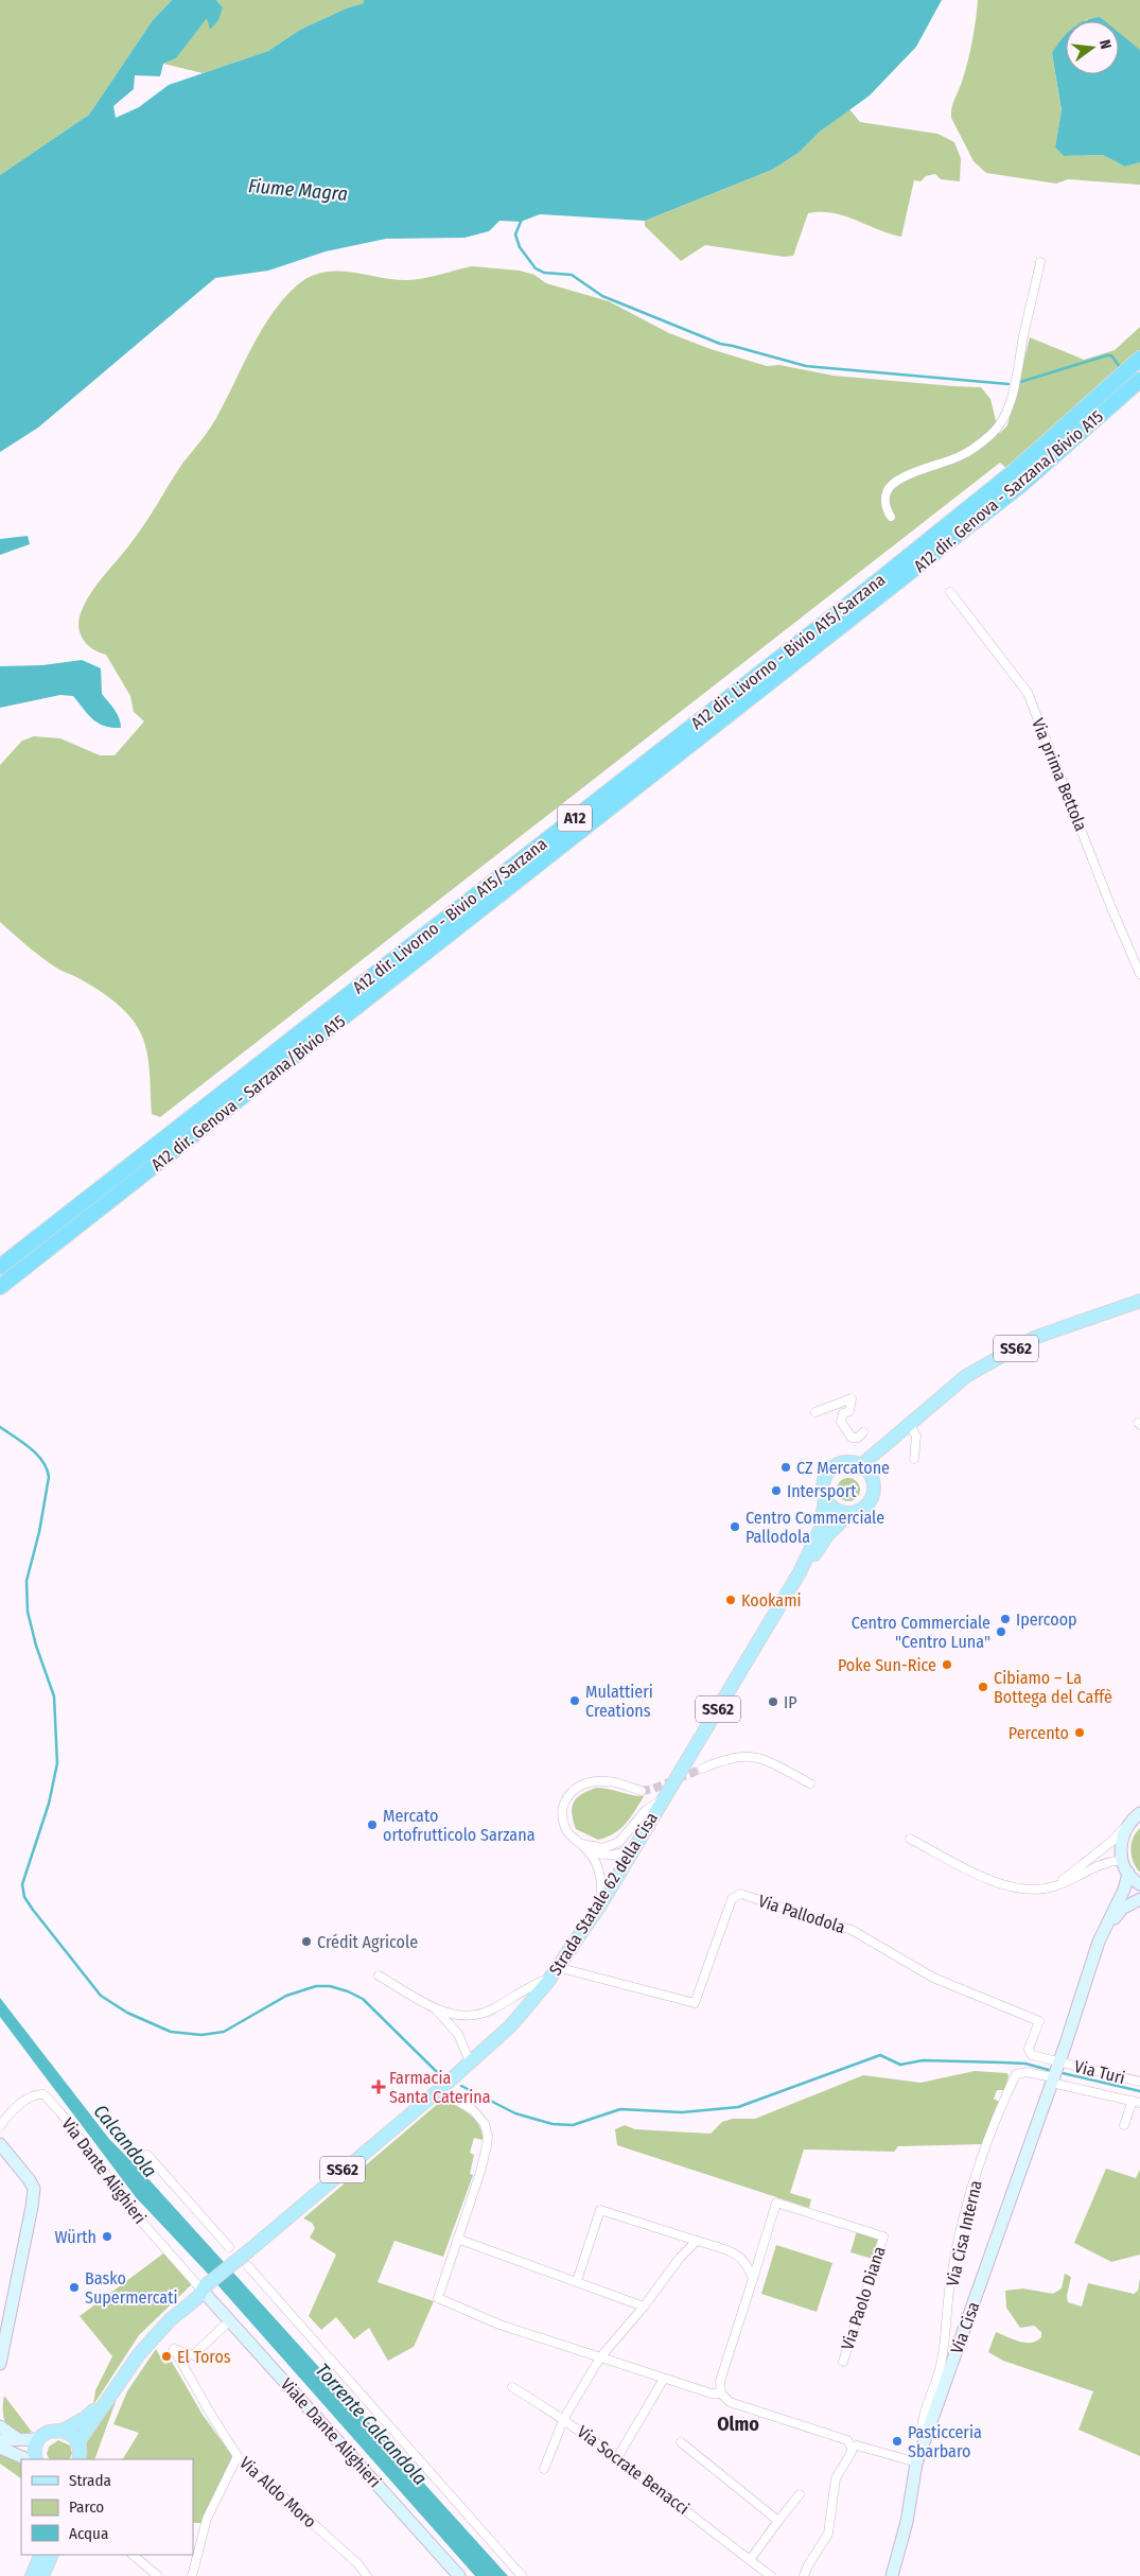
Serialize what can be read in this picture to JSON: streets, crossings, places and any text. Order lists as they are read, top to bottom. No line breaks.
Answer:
{"streets":{"highway":["A12 dir. Genova - Sarzana/Bivio A15","A12 dir. Livorno - Bivio A15/Sarzana","A12"],"main road":["SS62","Strada Statale 62 della Cisa"],"street":["Via prima Bettola","Via Pallodola","Via Turi","Via Dante Alighieri","Via Cisa Interna","Via Paolo Diana","Via Cisa","Viale Dante Alighieri","Via Socrate Benacci","Via Aldo Moro"]},"crossings":[["Strada Statale 62 della Cisa","Via Pallodola"],["Strada Statale 62 della Cisa","Via Dante Alighieri"],["Strada Statale 62 della Cisa","Viale Dante Alighieri"],["Via Pallodola","Via Turi"],["Via Pallodola","Via Cisa"],["Via Turi","Via Cisa"],["Via Dante Alighieri","Viale Dante Alighieri"],["Via Cisa Interna","Via Cisa"],["Viale Dante Alighieri","Via Aldo Moro"]],"districts":["Olmo"],"water":["Fiume Magra","Calcandola","Torrente Calcandola"],"places":{"other":["CZ Mercatone","Intersport","Centro Commerciale Pallodola","Kookami","Ipercoop","Centro Commerciale \"Centro Luna\"","Poke Sun-Rice","Cibiamo – La Bottega del Caffè","Mulattieri Creations","IP","Percento","Mercato ortofrutticolo Sarzana","Crédit Agricole","Würth","Basko Supermercati","El Toros","Pasticceria Sbarbaro"],"health":["Farmacia Santa Caterina"]},"legend":["Strada","Parco","Acqua"],"north":"right"}
